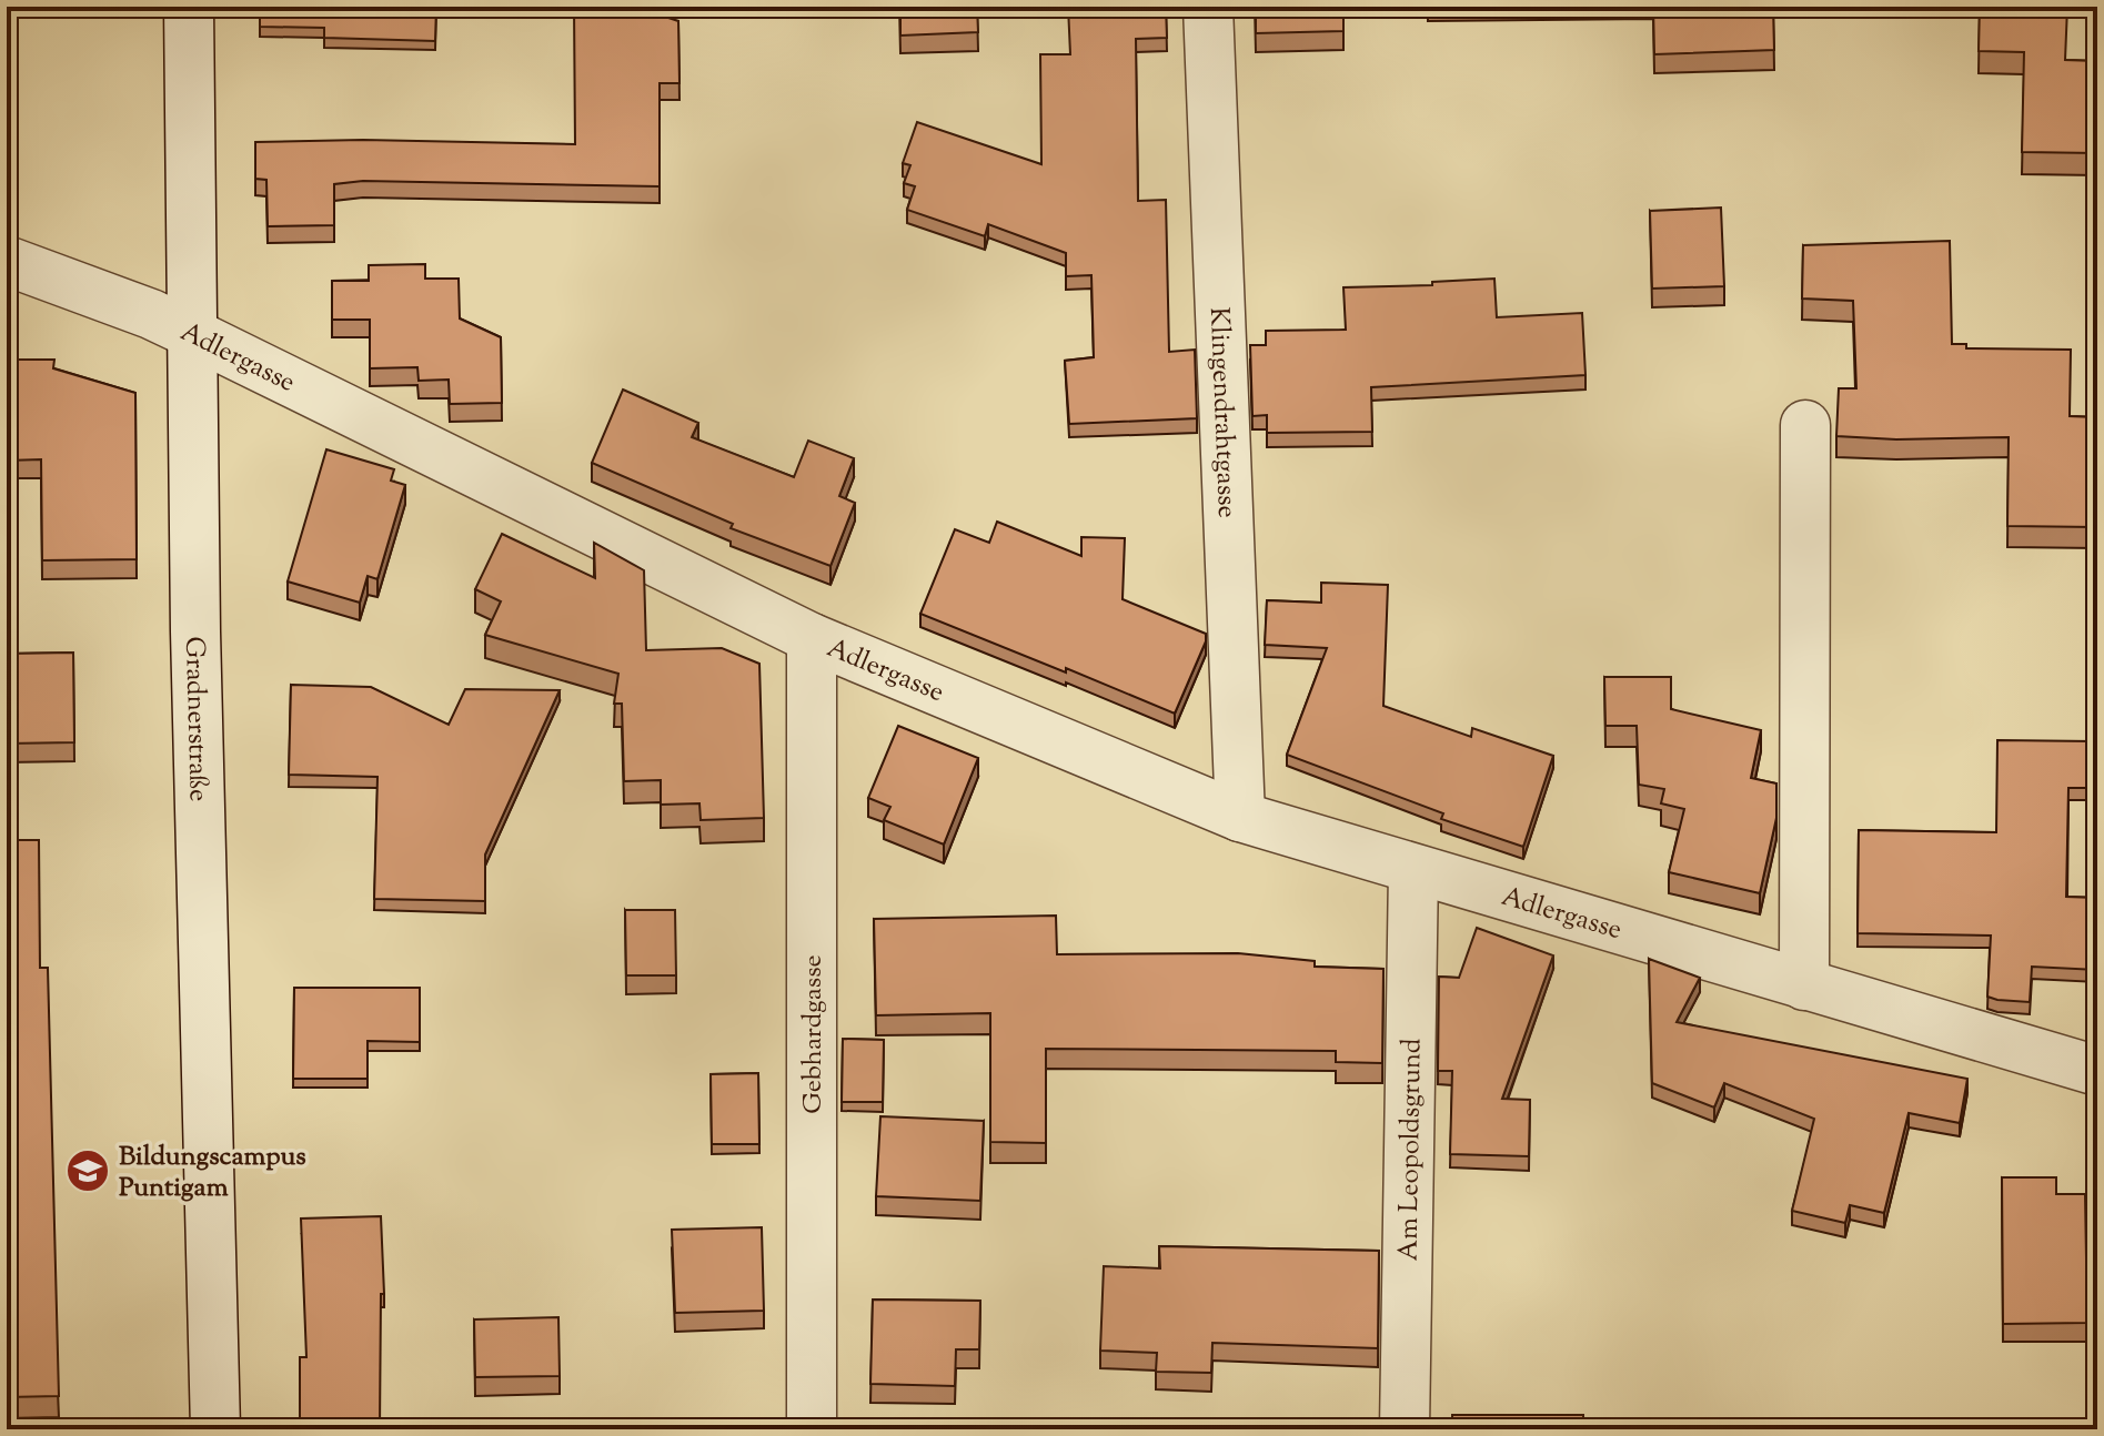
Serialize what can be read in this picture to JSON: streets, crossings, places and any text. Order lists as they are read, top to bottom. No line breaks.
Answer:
{"streets":{"street":["Adlergasse","Klingendrahtgasse","Gradnerstraße","Gebhardgasse","Am Leopoldsgrund"]},"crossings":[["Adlergasse","Klingendrahtgasse"],["Adlergasse","Gradnerstraße"],["Adlergasse","Gebhardgasse"],["Adlergasse","Am Leopoldsgrund"]],"places":{"school or university":["Bildungscampus Puntigam"]}}
